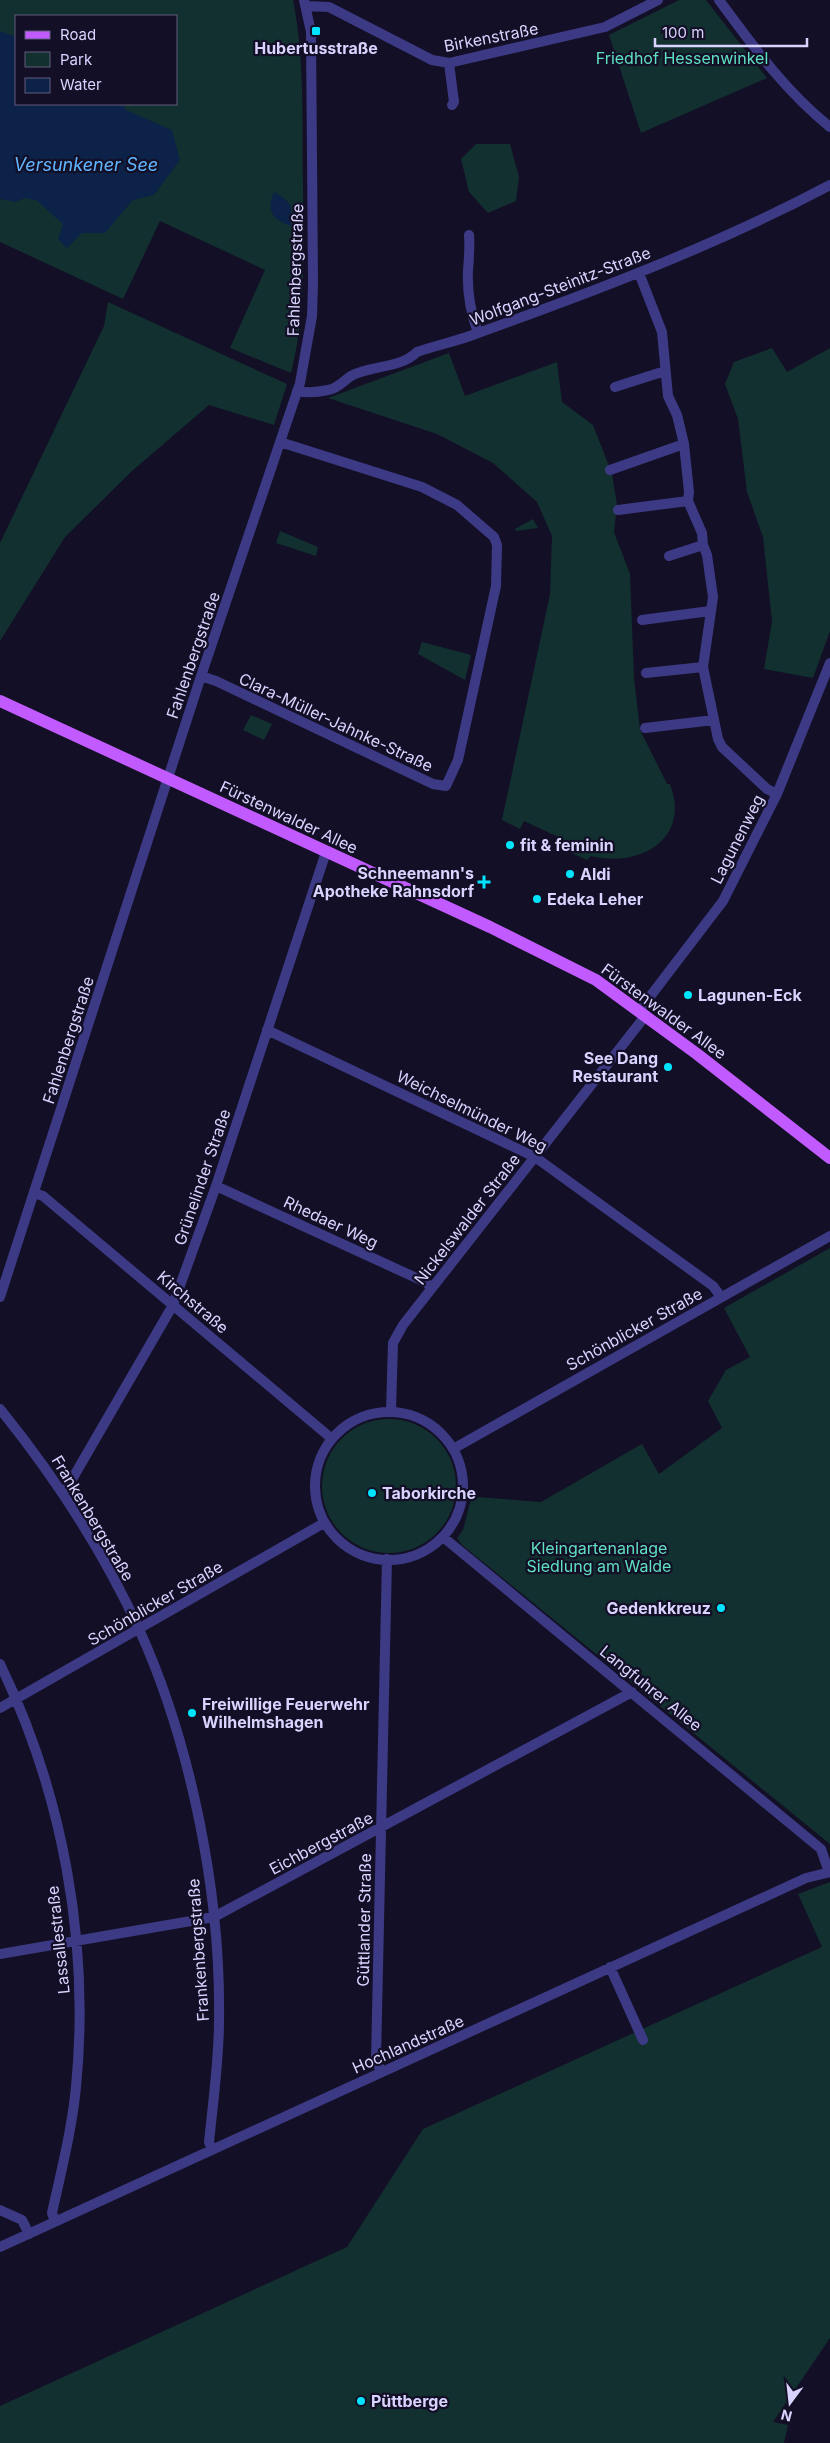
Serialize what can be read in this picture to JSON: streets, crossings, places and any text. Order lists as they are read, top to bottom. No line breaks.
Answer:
{"streets":{"main road":["Fürstenwalder Allee"],"street":["Birkenstraße","Fahlenbergstraße","Wolfgang-Steinitz-Straße","Clara-Müller-Jahnke-Straße","Lagunenweg","Weichselmünder Weg","Grünelinder Straße","Nickelswalder Straße","Rhedaer Weg","Kirchstraße","Schönblicker Straße","Frankenbergstraße","Langfuhrer Allee","Eichbergstraße","Güttlander Straße","Lassallestraße","Hochlandstraße"]},"crossings":[["Birkenstraße","Fahlenbergstraße"],["Fahlenbergstraße","Wolfgang-Steinitz-Straße"],["Fahlenbergstraße","Clara-Müller-Jahnke-Straße"],["Fahlenbergstraße","Fürstenwalder Allee"],["Fahlenbergstraße","Kirchstraße"],["Fürstenwalder Allee","Lagunenweg"],["Fürstenwalder Allee","Grünelinder Straße"],["Fürstenwalder Allee","Nickelswalder Straße"],["Lagunenweg","Nickelswalder Straße"],["Weichselmünder Weg","Grünelinder Straße"],["Weichselmünder Weg","Nickelswalder Straße"],["Weichselmünder Weg","Schönblicker Straße"],["Grünelinder Straße","Rhedaer Weg"],["Grünelinder Straße","Kirchstraße"],["Grünelinder Straße","Frankenbergstraße"],["Nickelswalder Straße","Rhedaer Weg"],["Nickelswalder Straße","Kirchstraße"],["Nickelswalder Straße","Schönblicker Straße"],["Nickelswalder Straße","Langfuhrer Allee"],["Nickelswalder Straße","Güttlander Straße"],["Kirchstraße","Schönblicker Straße"],["Kirchstraße","Langfuhrer Allee"],["Kirchstraße","Güttlander Straße"],["Schönblicker Straße","Frankenbergstraße"],["Schönblicker Straße","Langfuhrer Allee"],["Schönblicker Straße","Güttlander Straße"],["Schönblicker Straße","Lassallestraße"],["Frankenbergstraße","Eichbergstraße"],["Frankenbergstraße","Hochlandstraße"],["Langfuhrer Allee","Eichbergstraße"],["Langfuhrer Allee","Güttlander Straße"],["Langfuhrer Allee","Hochlandstraße"],["Eichbergstraße","Güttlander Straße"],["Eichbergstraße","Lassallestraße"],["Güttlander Straße","Hochlandstraße"],["Lassallestraße","Hochlandstraße"]],"water":["Versunkener See"],"parks":["Friedhof Hessenwinkel","Kleingartenanlage Siedlung am Walde"],"places":{"transit":["Hubertusstraße"],"other":["fit & feminin","Aldi","Edeka Leher","Lagunen-Eck","See Dang Restaurant","Taborkirche","Gedenkkreuz","Freiwillige Feuerwehr Wilhelmshagen","Püttberge"],"health":["Schneemann's Apotheke Rahnsdorf"]},"legend":["Road","Park","Water"],"scale_bar":"100 m","north":"bottom"}
